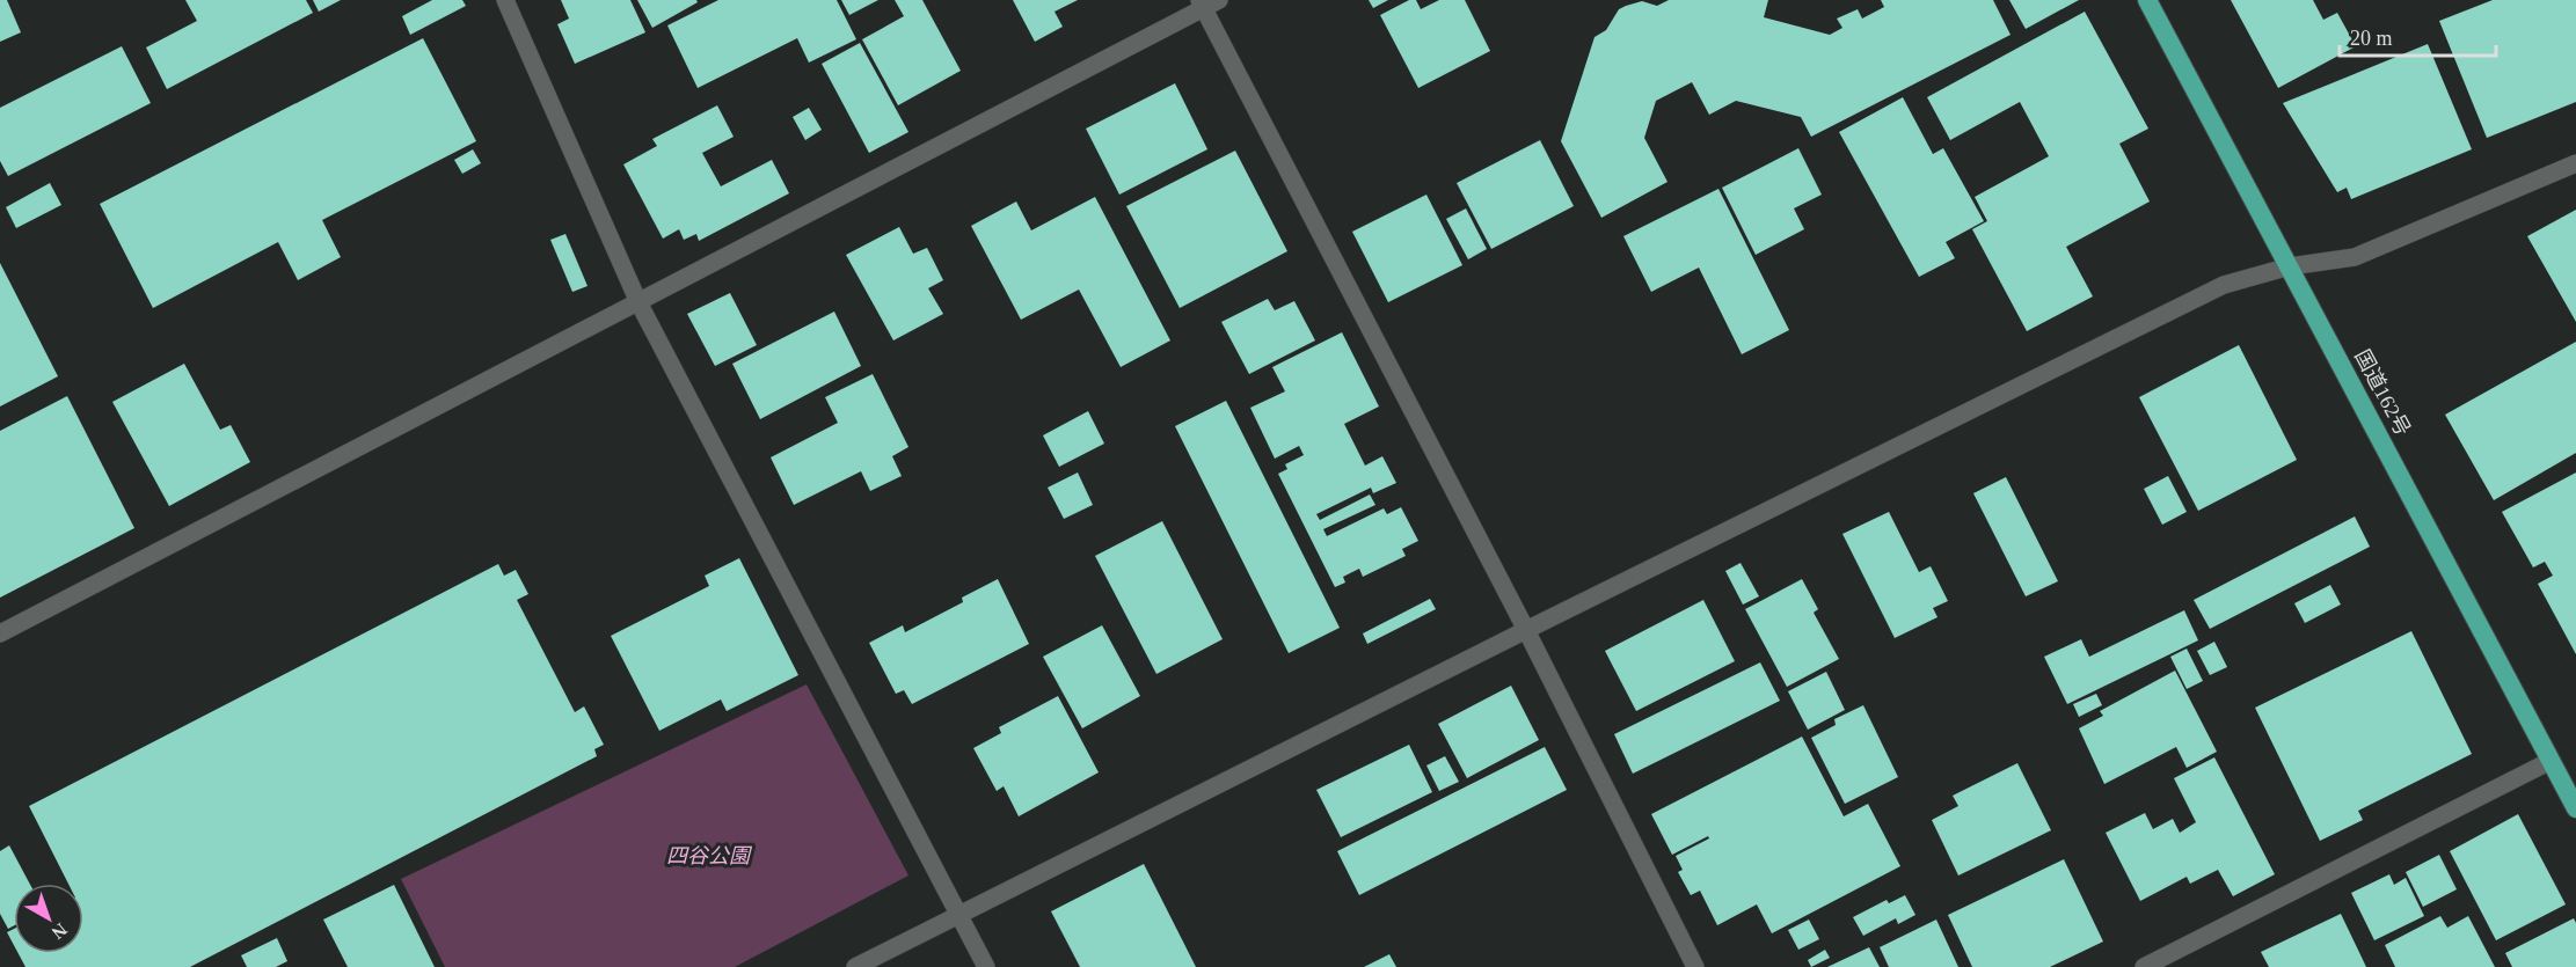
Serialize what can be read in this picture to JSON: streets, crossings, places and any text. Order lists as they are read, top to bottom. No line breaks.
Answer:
{"streets":{"highway":["国道162号"]},"parks":["四谷公園"],"scale_bar":"20 m","north":"bottom right"}
